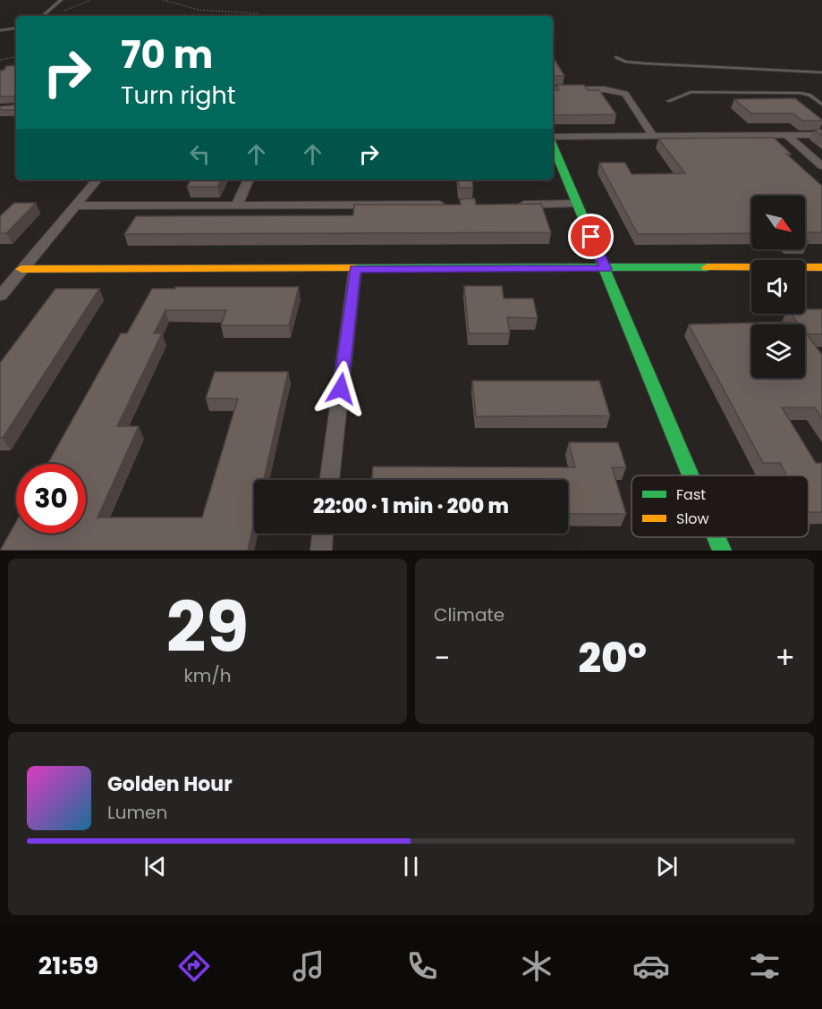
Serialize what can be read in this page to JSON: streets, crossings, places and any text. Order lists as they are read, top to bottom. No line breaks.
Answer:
{"legend":["Fast","Slow"],"north":"bottom right","page":{"turn":["70 m","Turn right"],"limit":"30","trip":"22:00 · 1 min · 200 m","tile":[["29","km/h"],"Climate"],"heat":["−","20°","+"],"song":["Golden Hour","Lumen"],"tabs":"21:59"}}
